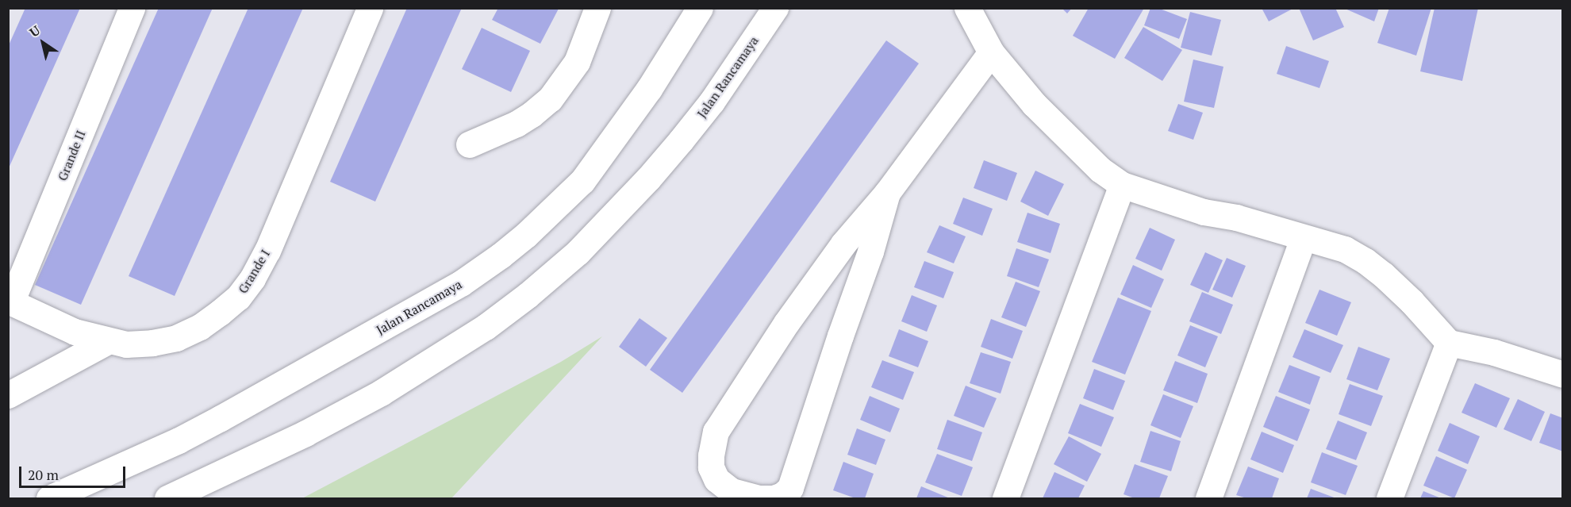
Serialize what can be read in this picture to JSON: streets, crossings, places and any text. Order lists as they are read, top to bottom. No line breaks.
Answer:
{"streets":{"street":["Jalan Rancamaya","Grande II","Grande I"]},"crossings":[["Grande II","Grande I"]],"scale_bar":"20 m","north":"top left"}
